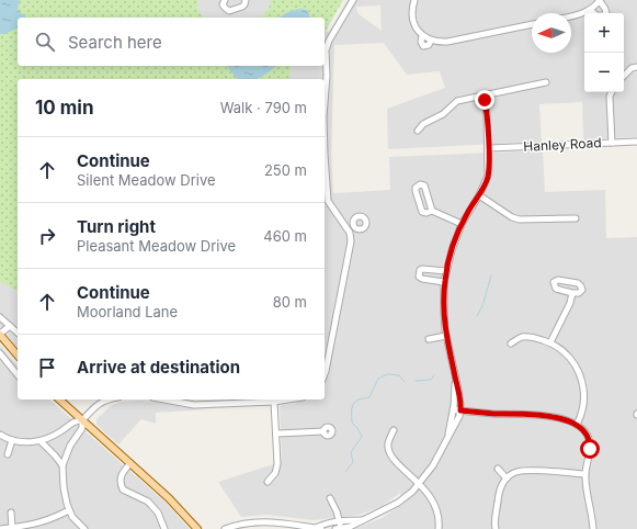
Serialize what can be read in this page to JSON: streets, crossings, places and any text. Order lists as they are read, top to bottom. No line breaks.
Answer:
{"streets":{"street":["Hanley Road"]},"north":"left","page":{"map_buttons":["+","−"],"search":"Search here","heading":["10 min","Walk · 790 m"],"list":[["Continue","Silent Meadow Drive","250 m"],["Turn right","Pleasant Meadow Drive","460 m"],["Continue","Moorland Lane","80 m"],"Arrive at destination"]}}
